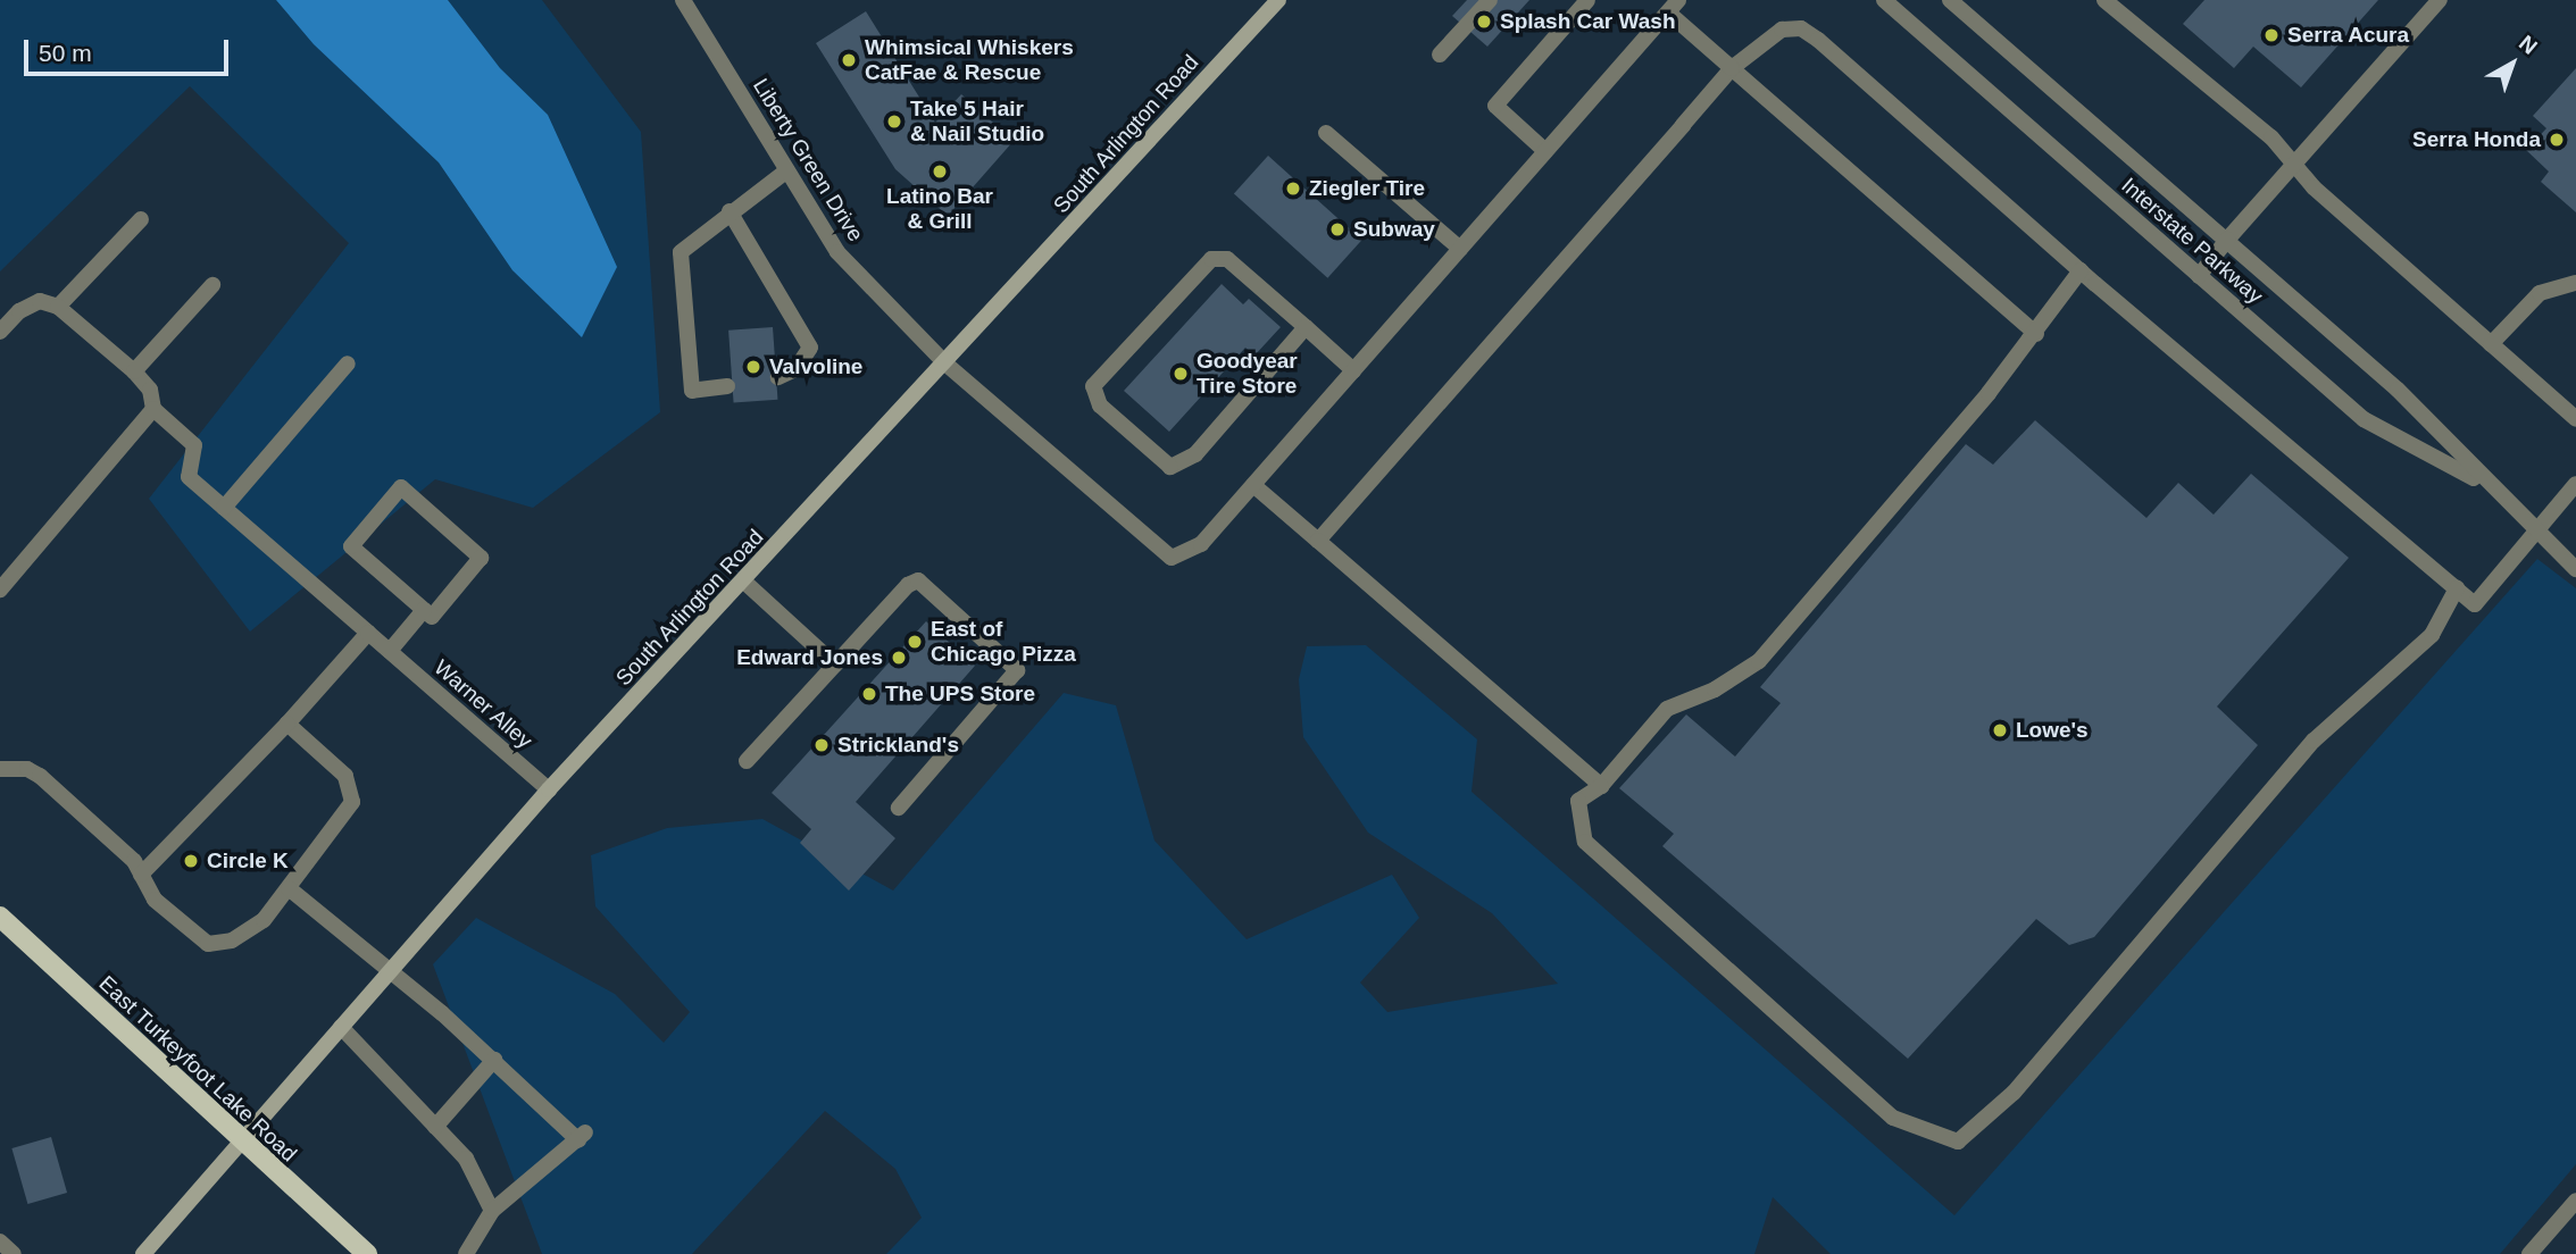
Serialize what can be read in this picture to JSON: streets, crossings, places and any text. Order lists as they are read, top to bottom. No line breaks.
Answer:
{"streets":{"main road":["South Arlington Road","East Turkeyfoot Lake Road"],"street":["Liberty Green Drive","Interstate Parkway","Warner Alley"]},"crossings":[["South Arlington Road","Liberty Green Drive"],["South Arlington Road","Warner Alley"],["South Arlington Road","East Turkeyfoot Lake Road"]],"places":["Splash Car Wash","Serra Acura","Whimsical Whiskers CatFae & Rescue","Take 5 Hair & Nail Studio","Serra Honda","Latino Bar & Grill","Ziegler Tire","Subway","Valvoline","Goodyear Tire Store","East of Chicago Pizza","Edward Jones","The UPS Store","Lowe's","Strickland's","Circle K"],"scale_bar":"50 m","north":"top right"}
